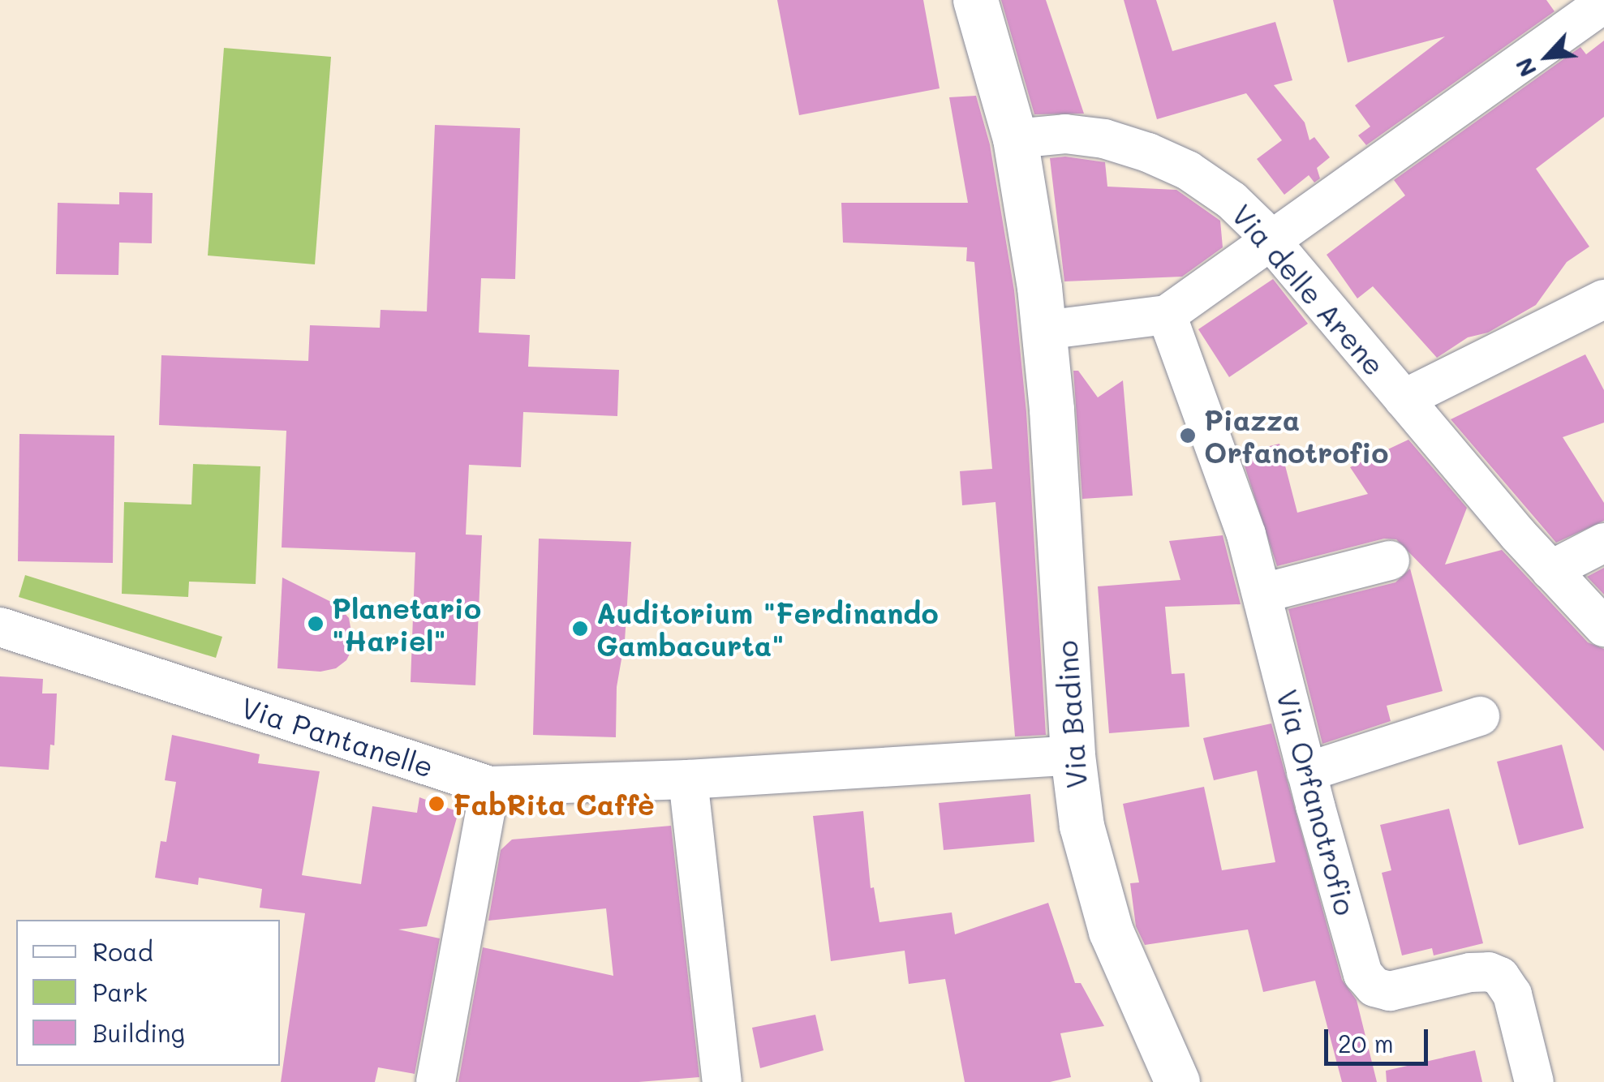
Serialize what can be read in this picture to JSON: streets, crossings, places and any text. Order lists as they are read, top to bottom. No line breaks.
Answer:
{"streets":{"street":["Via delle Arene","Via Badino","Via Pantanelle","Via Orfanotrofio"]},"crossings":[["Via delle Arene","Via Badino"],["Via Badino","Via Pantanelle"]],"places":["Piazza Orfanotrofio","Planetario \"Hariel\"","Auditorium \"Ferdinando Gambacurta\"","FabRita Caffè"],"legend":["Road","Park","Building"],"scale_bar":"20 m","north":"bottom left"}
